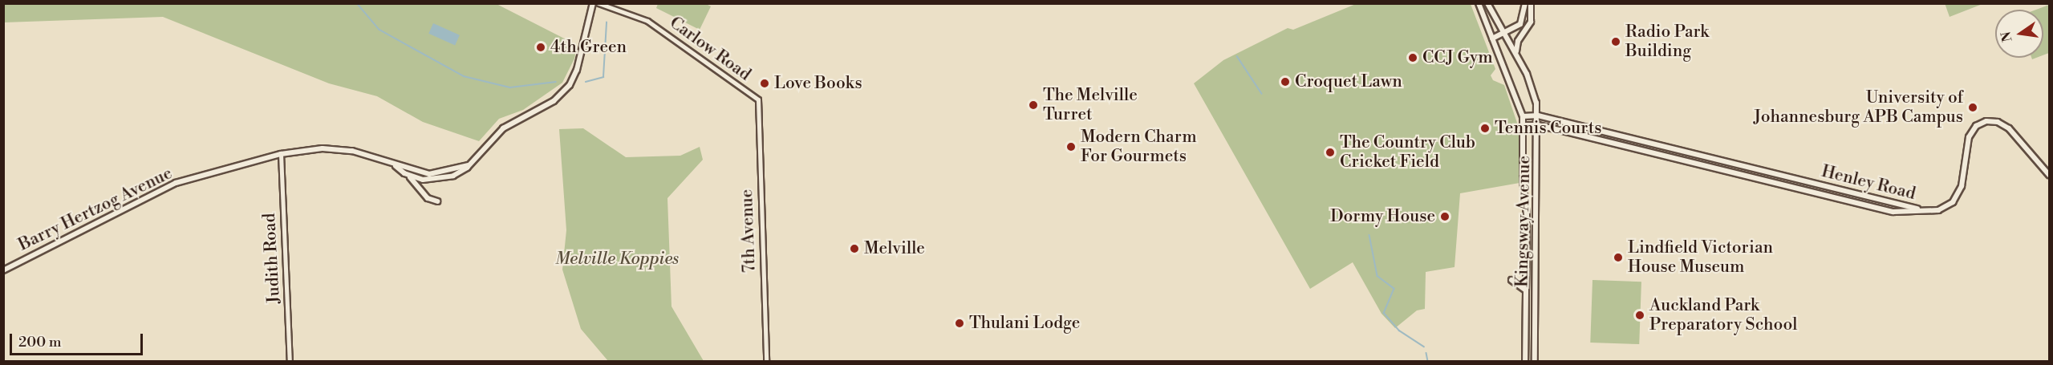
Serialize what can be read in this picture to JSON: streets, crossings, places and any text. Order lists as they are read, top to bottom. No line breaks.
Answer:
{"streets":{"main road":["Henley Road","Barry Hertzog Avenue","Kingsway Avenue"],"street":["Carlow Road","7th Avenue","Judith Road"]},"crossings":[["Carlow Road","7th Avenue"],["Henley Road","Kingsway Avenue"],["Barry Hertzog Avenue","Judith Road"]],"parks":["Melville Koppies"],"places":["Radio Park Building","4th Green","CCJ Gym","Croquet Lawn","Love Books","The Melville Turret","University of Johannesburg APB Campus","Tennis Courts","Modern Charm For Gourmets","The Country Club Cricket Field","Dormy House","Melville","Lindfield Victorian House Museum","Auckland Park Preparatory School","Thulani Lodge"],"scale_bar":"200 m","north":"left"}
